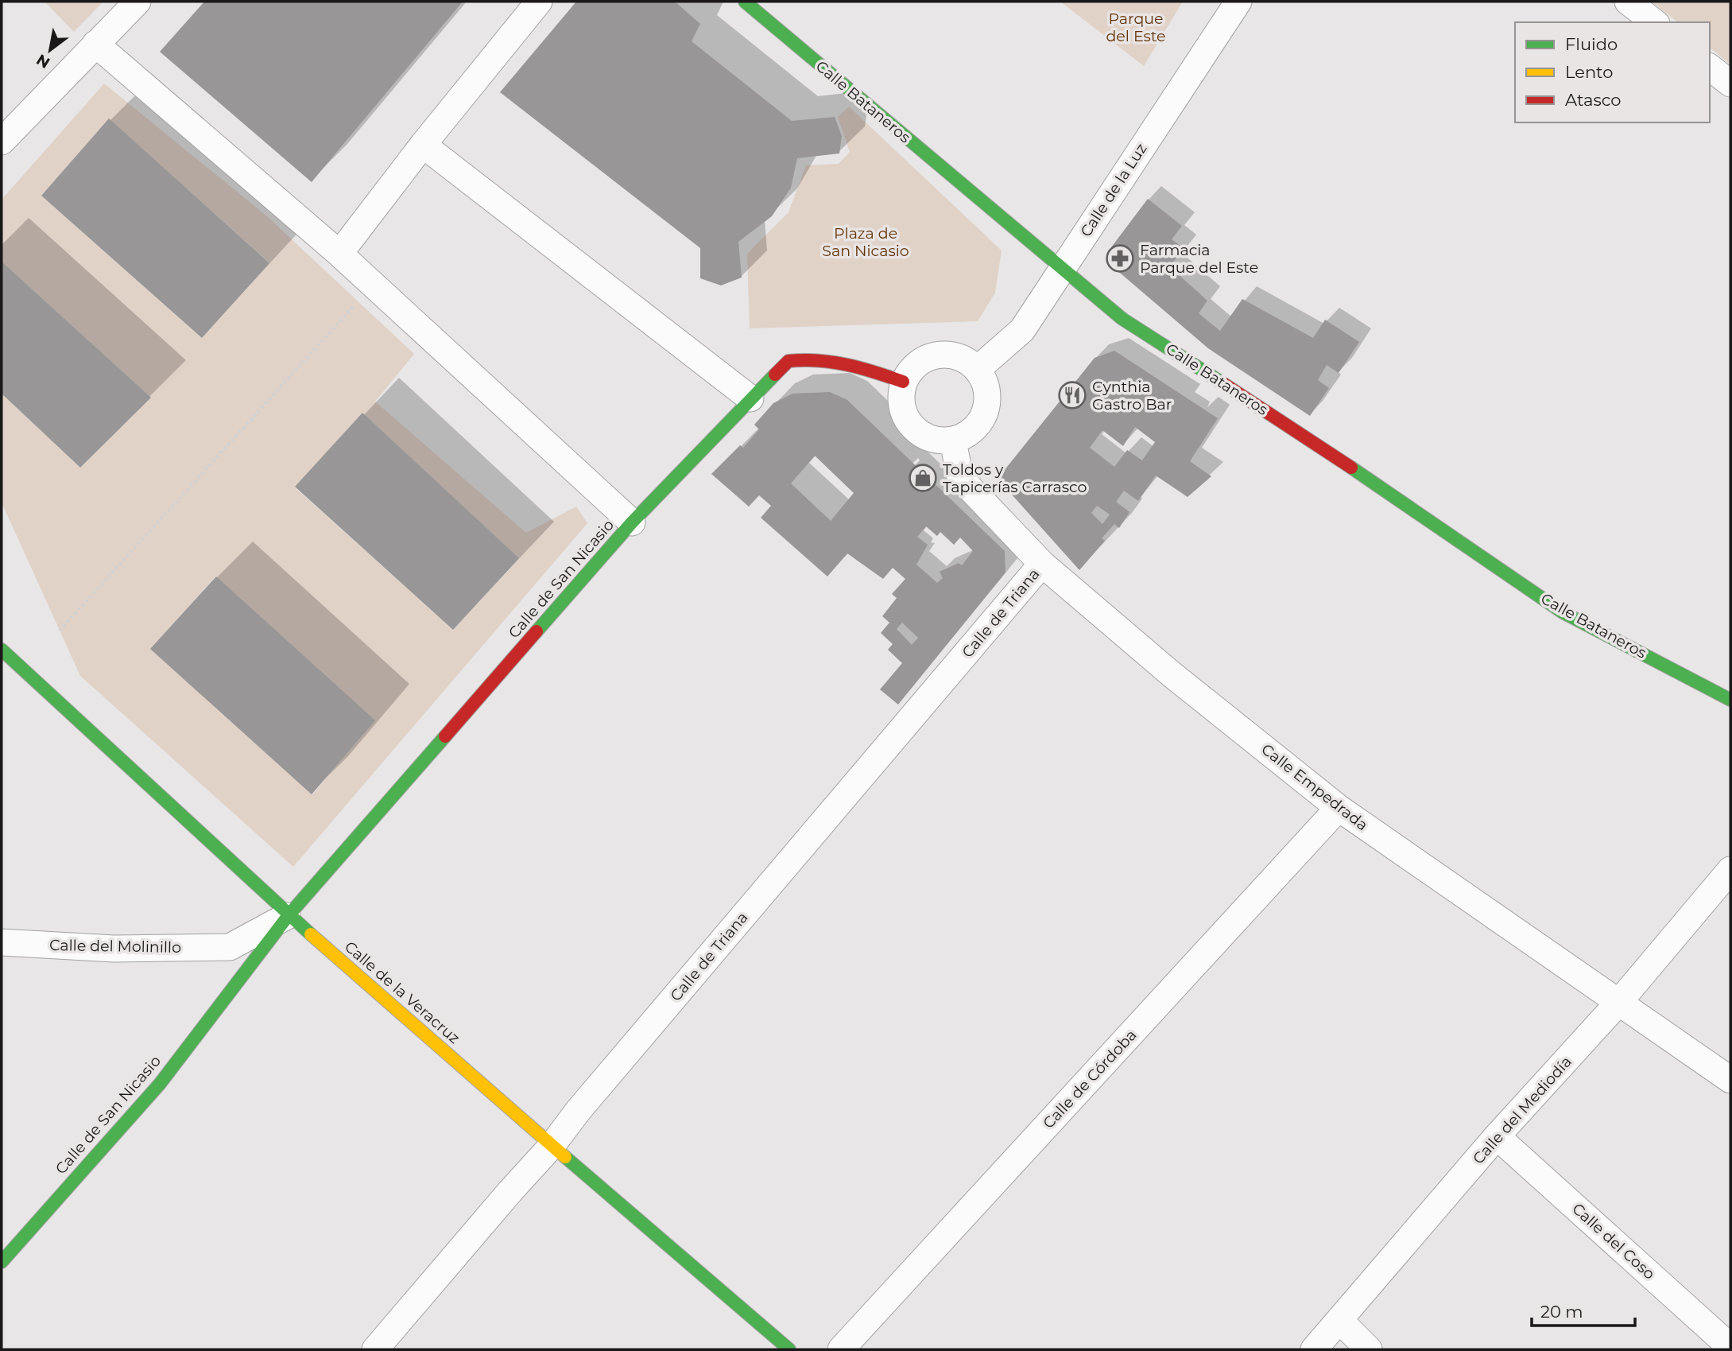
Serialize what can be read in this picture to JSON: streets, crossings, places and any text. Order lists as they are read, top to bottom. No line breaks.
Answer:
{"streets":{"street":["Calle Bataneros","Calle de la Luz","Calle de San Nicasio","Calle de Triana","Calle Empedrada","Calle del Molinillo","Calle de la Veracruz","Calle de Córdoba","Calle del Mediodía","Calle del Coso"]},"crossings":[["Calle Bataneros","Calle de la Luz"],["Calle de la Luz","Calle de San Nicasio"],["Calle de la Luz","Calle Empedrada"],["Calle de San Nicasio","Calle Empedrada"],["Calle de San Nicasio","Calle del Molinillo"],["Calle de San Nicasio","Calle de la Veracruz"],["Calle de Triana","Calle Empedrada"],["Calle de Triana","Calle de la Veracruz"],["Calle Empedrada","Calle de Córdoba"],["Calle Empedrada","Calle del Mediodía"],["Calle del Molinillo","Calle de la Veracruz"],["Calle del Mediodía","Calle del Coso"]],"parks":["Parque del Este","Plaza de San Nicasio"],"places":{"pharmacy":["Farmacia Parque del Este"],"restaurant":["Cynthia Gastro Bar"],"shop":["Toldos y Tapicerías Carrasco"]},"legend":["Fluido","Lento","Atasco"],"scale_bar":"20 m","north":"bottom left"}
